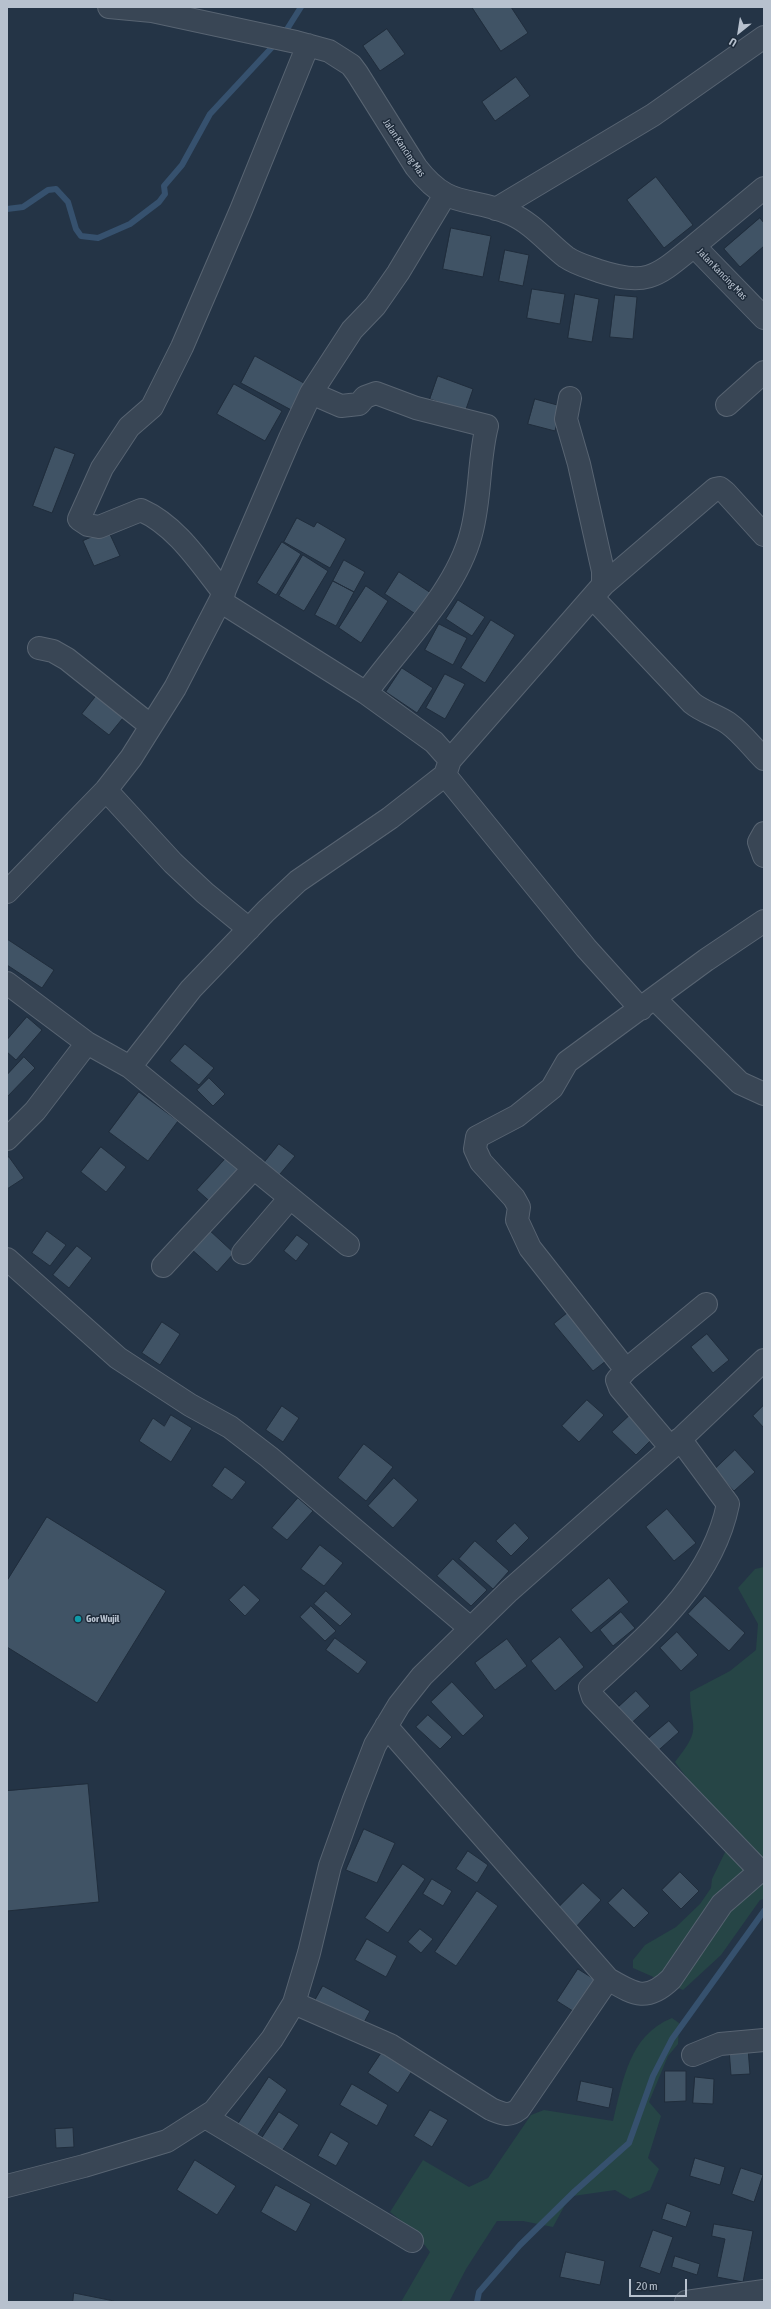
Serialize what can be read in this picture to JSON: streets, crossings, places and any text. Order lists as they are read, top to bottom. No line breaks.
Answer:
{"streets":{"street":["Jalan Kancing Mas"]},"places":["Gor Wujil"],"scale_bar":"20 m","north":"bottom left"}
